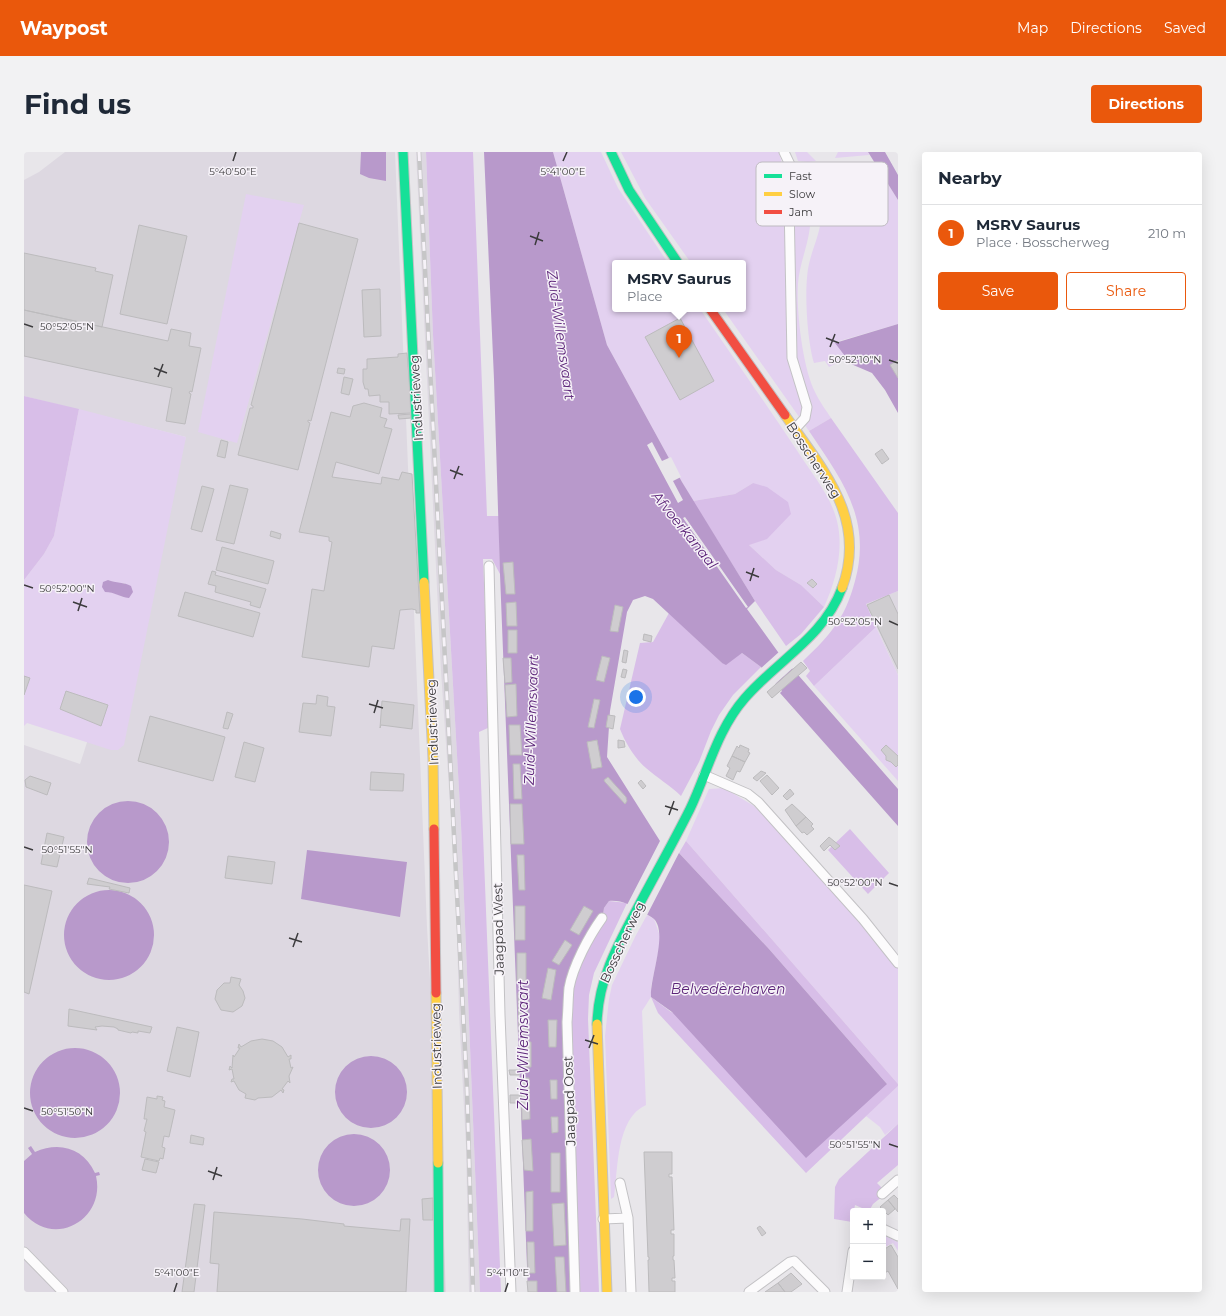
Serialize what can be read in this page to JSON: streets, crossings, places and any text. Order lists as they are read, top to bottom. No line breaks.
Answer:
{"streets":{"street":["Industrieweg","Bosscherweg","Jaagpad West","Jaagpad Oost"]},"water":["Zuid-Willemsvaart","Afvoerkanaal","Belvedèrehaven"],"legend":["Fast","Slow","Jam"],"page":{"header":"Waypost","nav":["Map","Directions","Saved"],"buttons":["Directions",["Save","Share"]],"title":"Find us","heading":"Nearby","list":[{"mark":"1","name":"MSRV Saurus","note":"Place · Bosscherweg","value":"210 m"}],"popup":["MSRV Saurus","Place"],"pins":"1","map_buttons":["+","−"]},"coordinates":["5°40'50\"E","5°41'00\"E","50°52'05\"N","50°52'10\"N","50°52'00\"N","50°51'55\"N","50°51'50\"N","5°41'10\"E"]}
